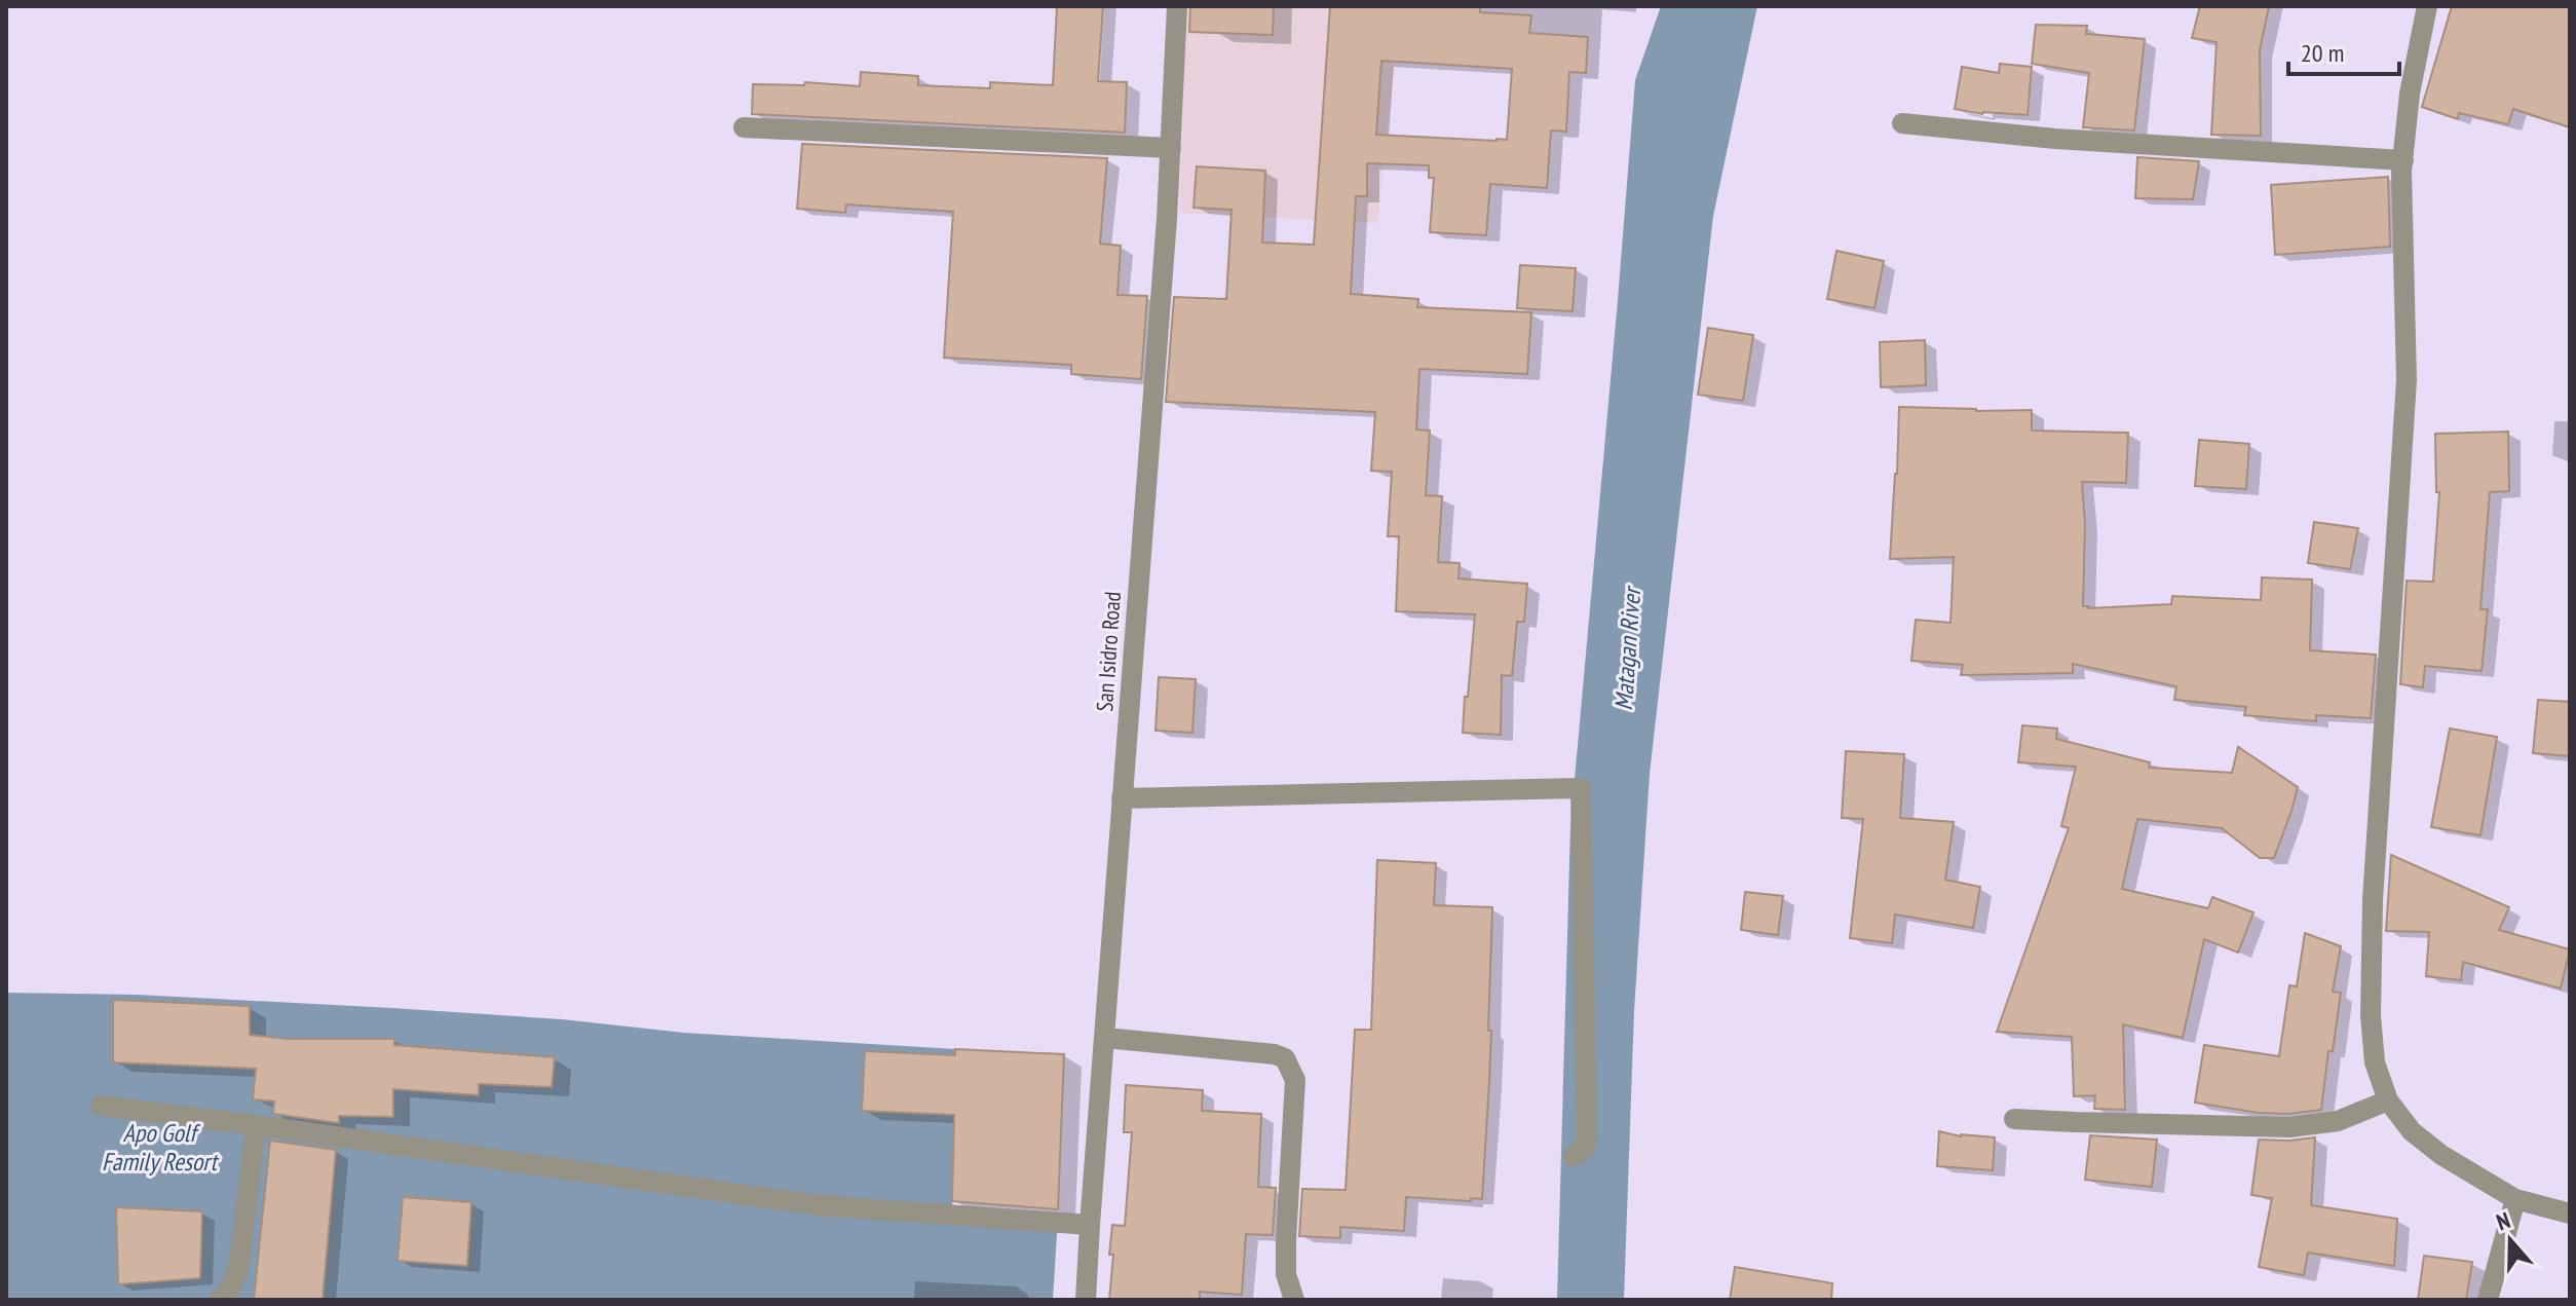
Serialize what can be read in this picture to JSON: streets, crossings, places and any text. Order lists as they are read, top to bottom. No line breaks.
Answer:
{"streets":{"street":["San Isidro Road"]},"water":["Matagan River","Apo Golf Family Resort"],"scale_bar":"20 m","north":"top"}
